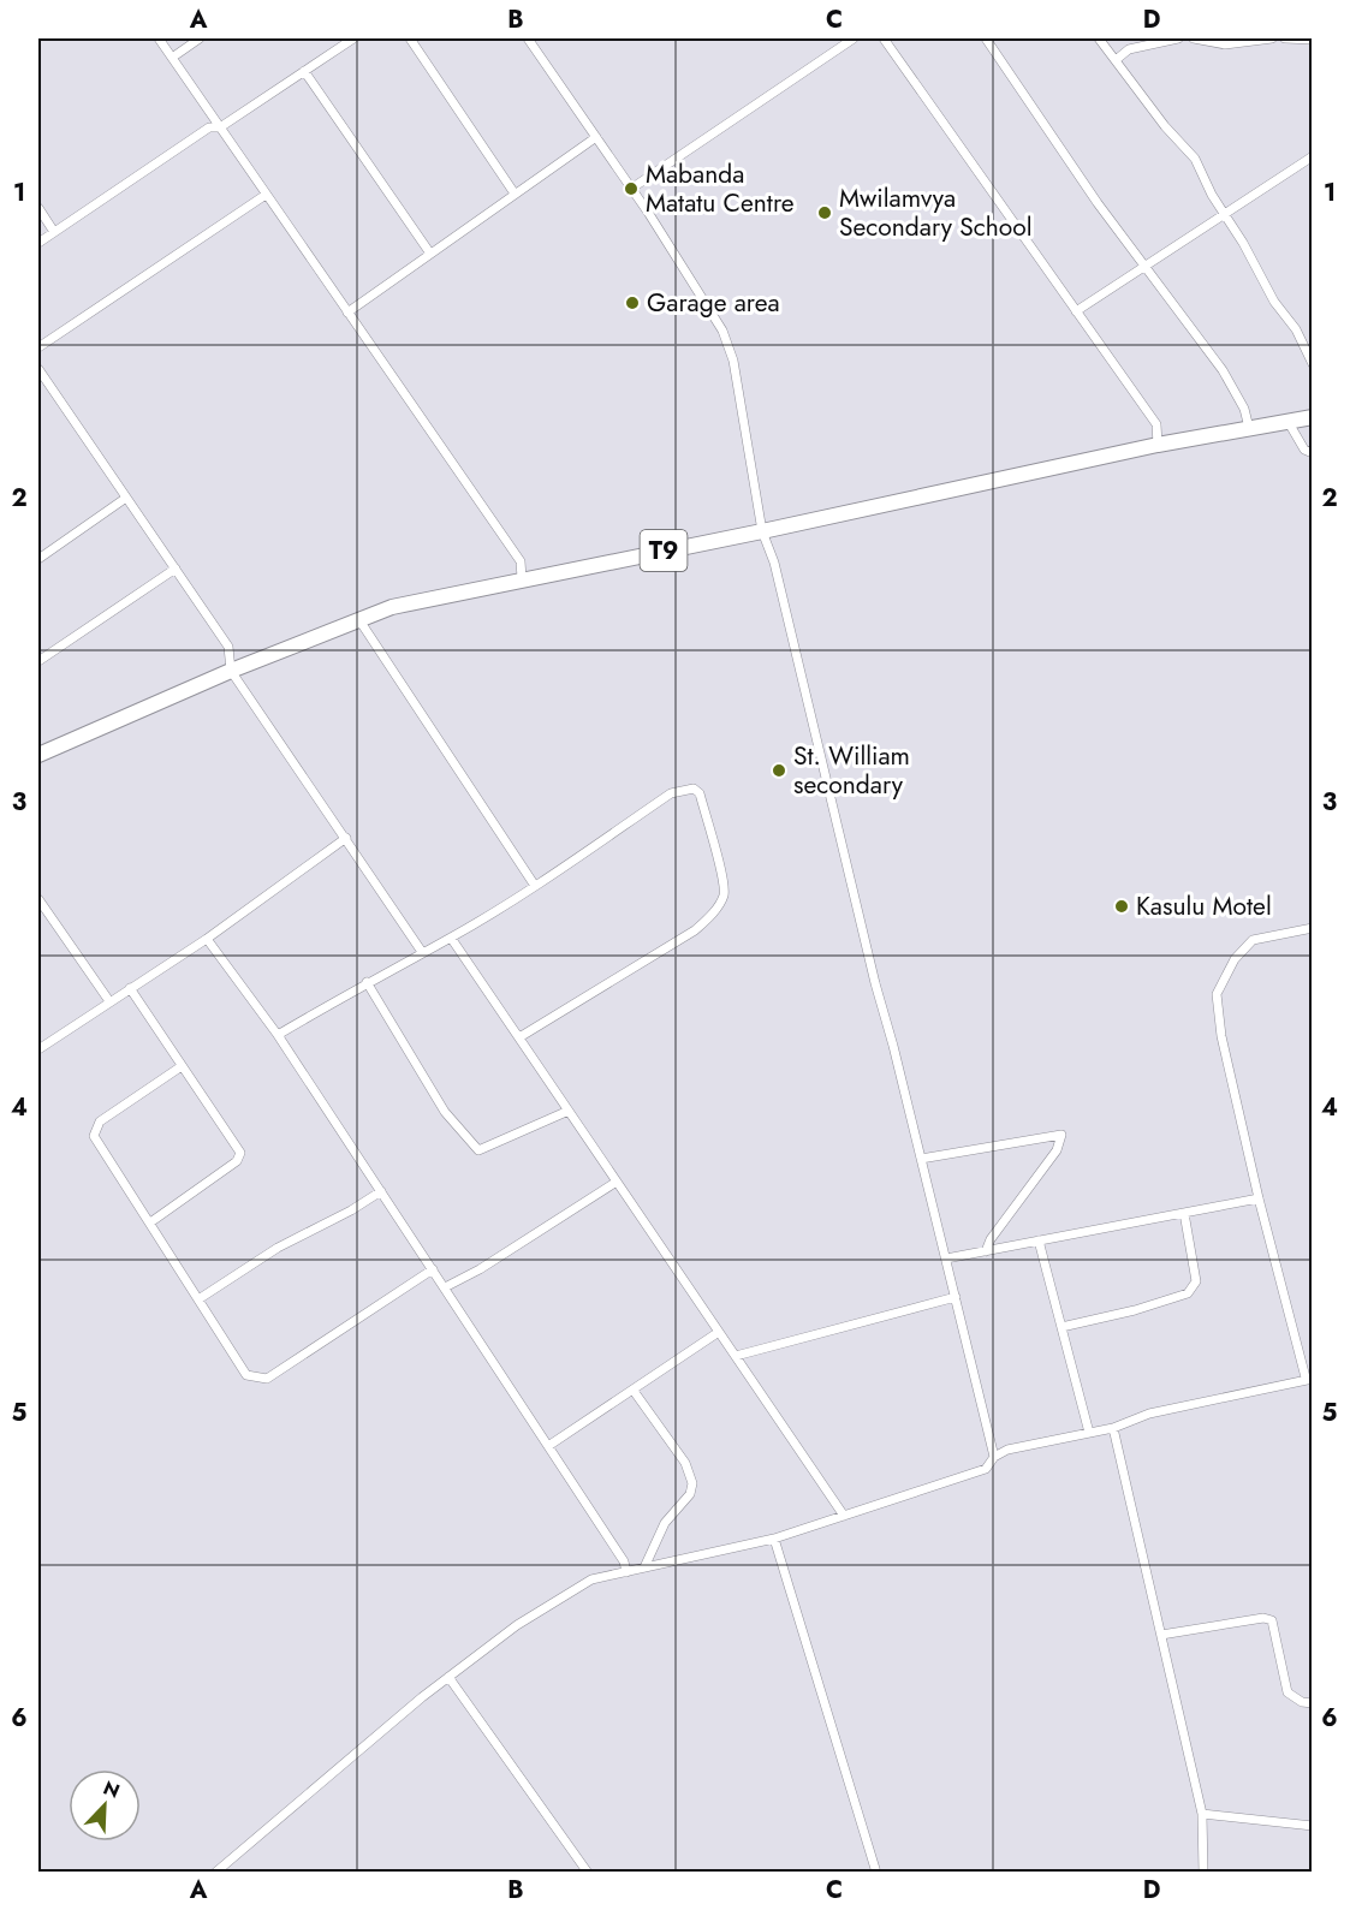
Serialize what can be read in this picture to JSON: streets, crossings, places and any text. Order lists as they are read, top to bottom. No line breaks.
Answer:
{"streets":{"highway":["T9"]},"places":["Mabanda Matatu Centre","Mwilamvya Secondary School","Garage area","St. William secondary","Kasulu Motel"],"north":"top right","grid":{"columns":["A","B","C","D"],"rows":["1","2","3","4","5","6"]}}
